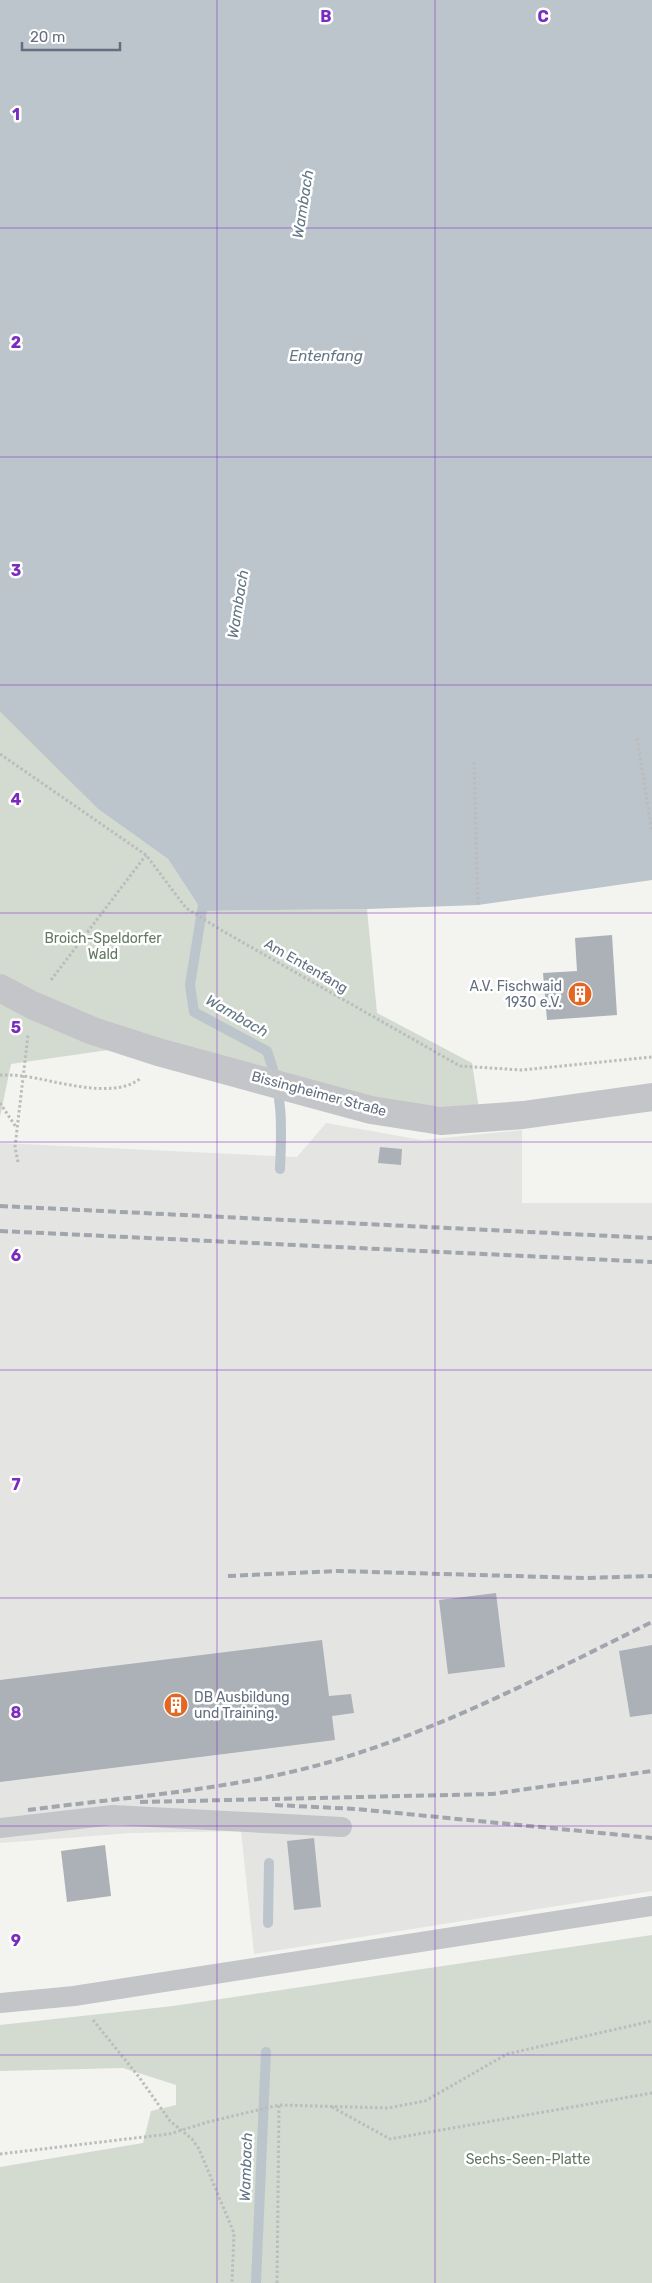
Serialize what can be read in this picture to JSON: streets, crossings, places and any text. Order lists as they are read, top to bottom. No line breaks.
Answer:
{"streets":{"street":["Bissingheimer Straße"],"path":["Am Entenfang"]},"water":["Wambach","Entenfang"],"parks":["Broich-Speldorfer Wald","Sechs-Seen-Platte"],"places":{"building":["A.V. Fischwaid 1930 e.V.","DB Ausbildung und Training."]},"scale_bar":"20 m","grid":{"columns":["B","C"],"rows":["1","2","3","4","5","6","7","8","9"]}}
